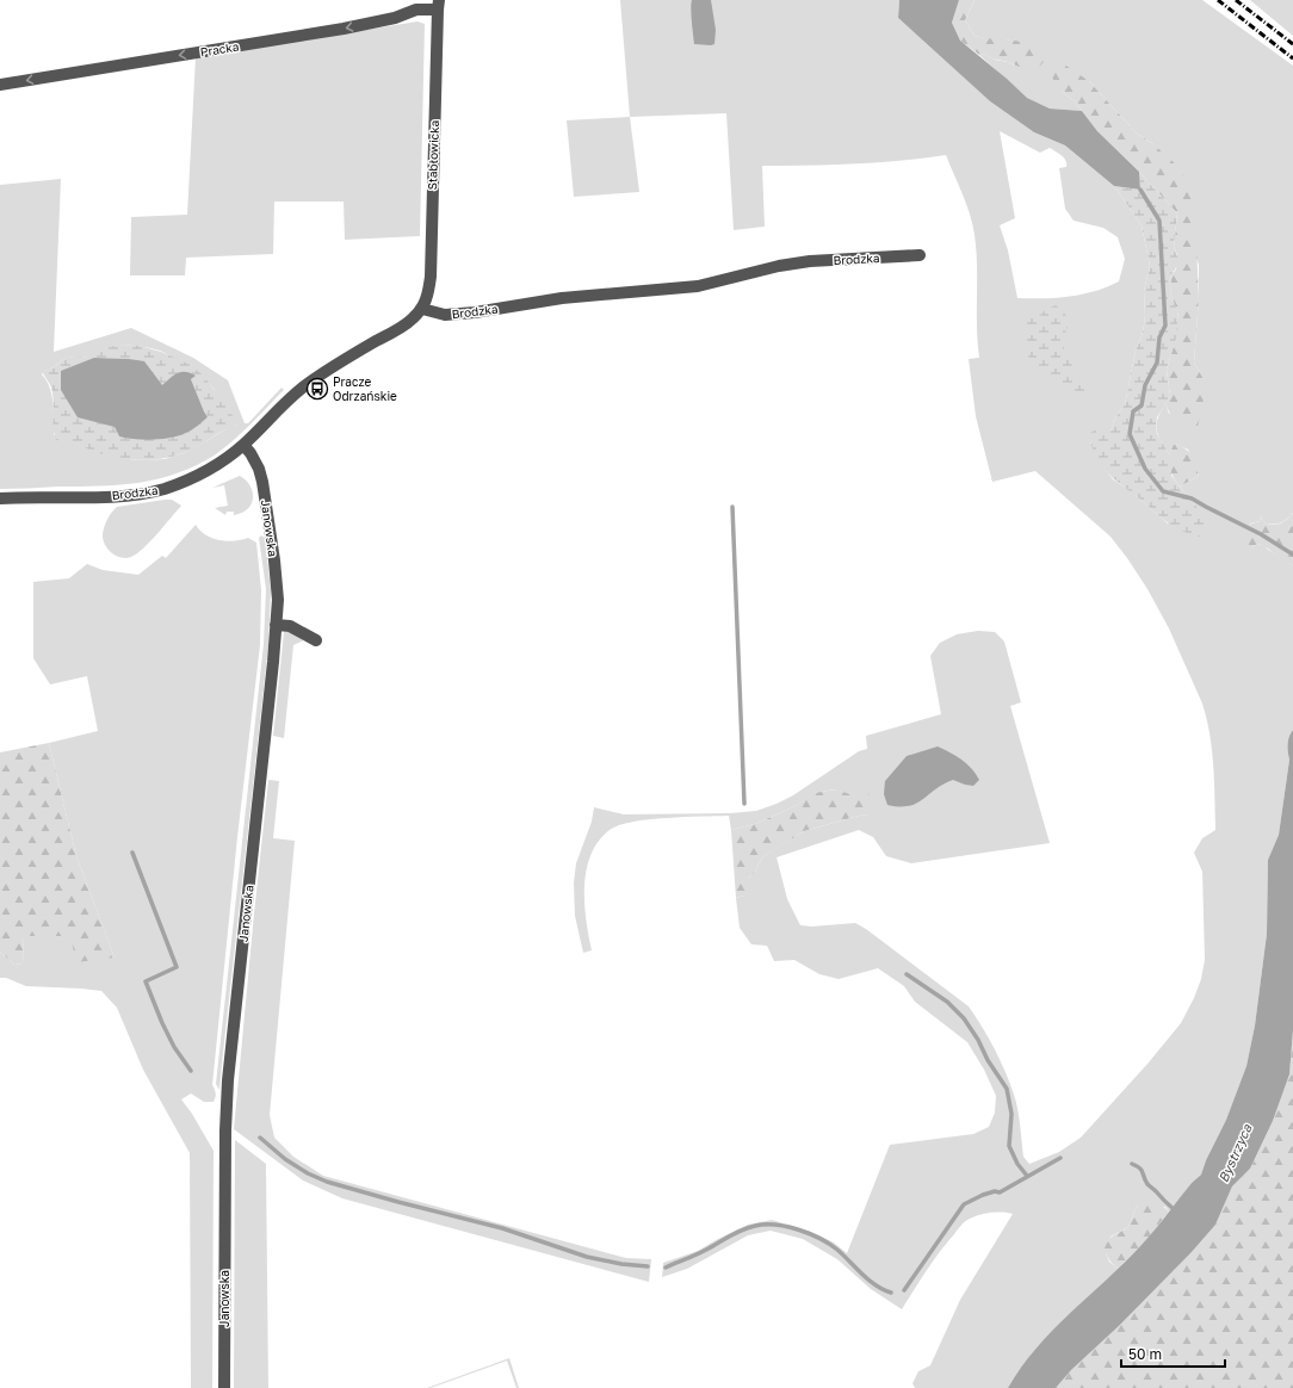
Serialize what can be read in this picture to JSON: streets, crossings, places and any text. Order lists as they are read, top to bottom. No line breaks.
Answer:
{"streets":{"street":["Pracka","Stabłowicka","Brodzka","Janowska"]},"crossings":[["Pracka","Stabłowicka"],["Stabłowicka","Brodzka"],["Brodzka","Janowska"]],"one_way":["Pracka"],"water":["Bystrzyca"],"places":{"bus stop":["Pracze Odrzańskie"]},"scale_bar":"50 m"}
